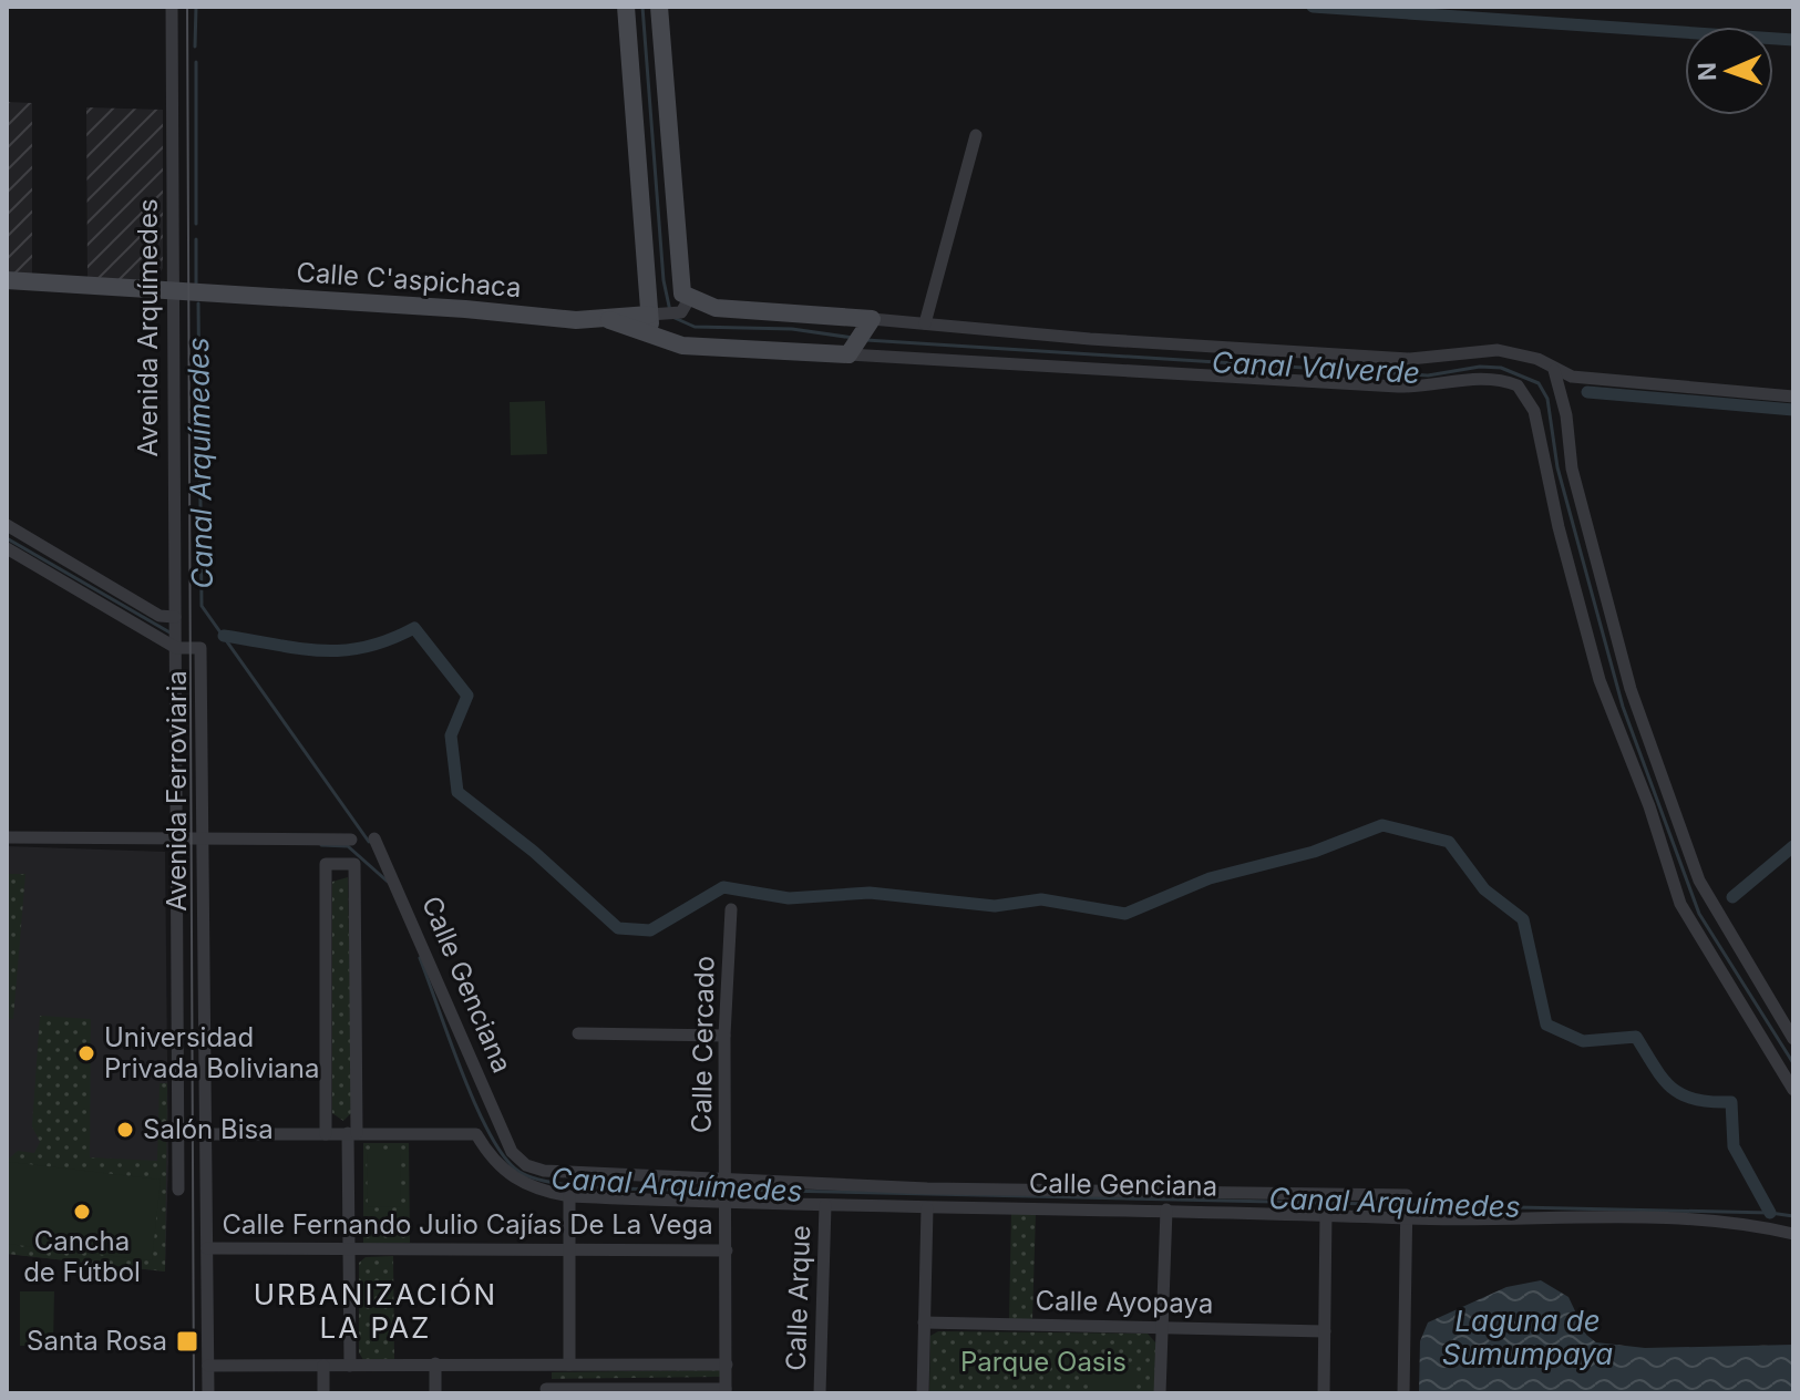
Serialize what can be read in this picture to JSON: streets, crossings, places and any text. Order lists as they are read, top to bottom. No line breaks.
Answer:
{"streets":{"street":["Calle C'aspichaca","Avenida Arquímedes","Avenida Ferroviaria","Calle Genciana","Calle Cercado","Calle Fernando Julio Cajías De La Vega","Calle Arque","Calle Ayopaya"]},"crossings":[["Calle C'aspichaca","Avenida Arquímedes"],["Avenida Arquímedes","Avenida Ferroviaria"],["Avenida Ferroviaria","Calle Fernando Julio Cajías De La Vega"],["Calle Genciana","Calle Cercado"],["Calle Genciana","Calle Arque"],["Calle Cercado","Calle Fernando Julio Cajías De La Vega"]],"districts":["URBANIZACIÓN LA PAZ"],"water":["Canal Valverde","Canal Arquímedes","Laguna de Sumumpaya"],"parks":["Parque Oasis"],"places":{"other":["Universidad Privada Boliviana","Salón Bisa","Cancha de Fútbol"],"transit":["Santa Rosa"]},"north":"left"}
